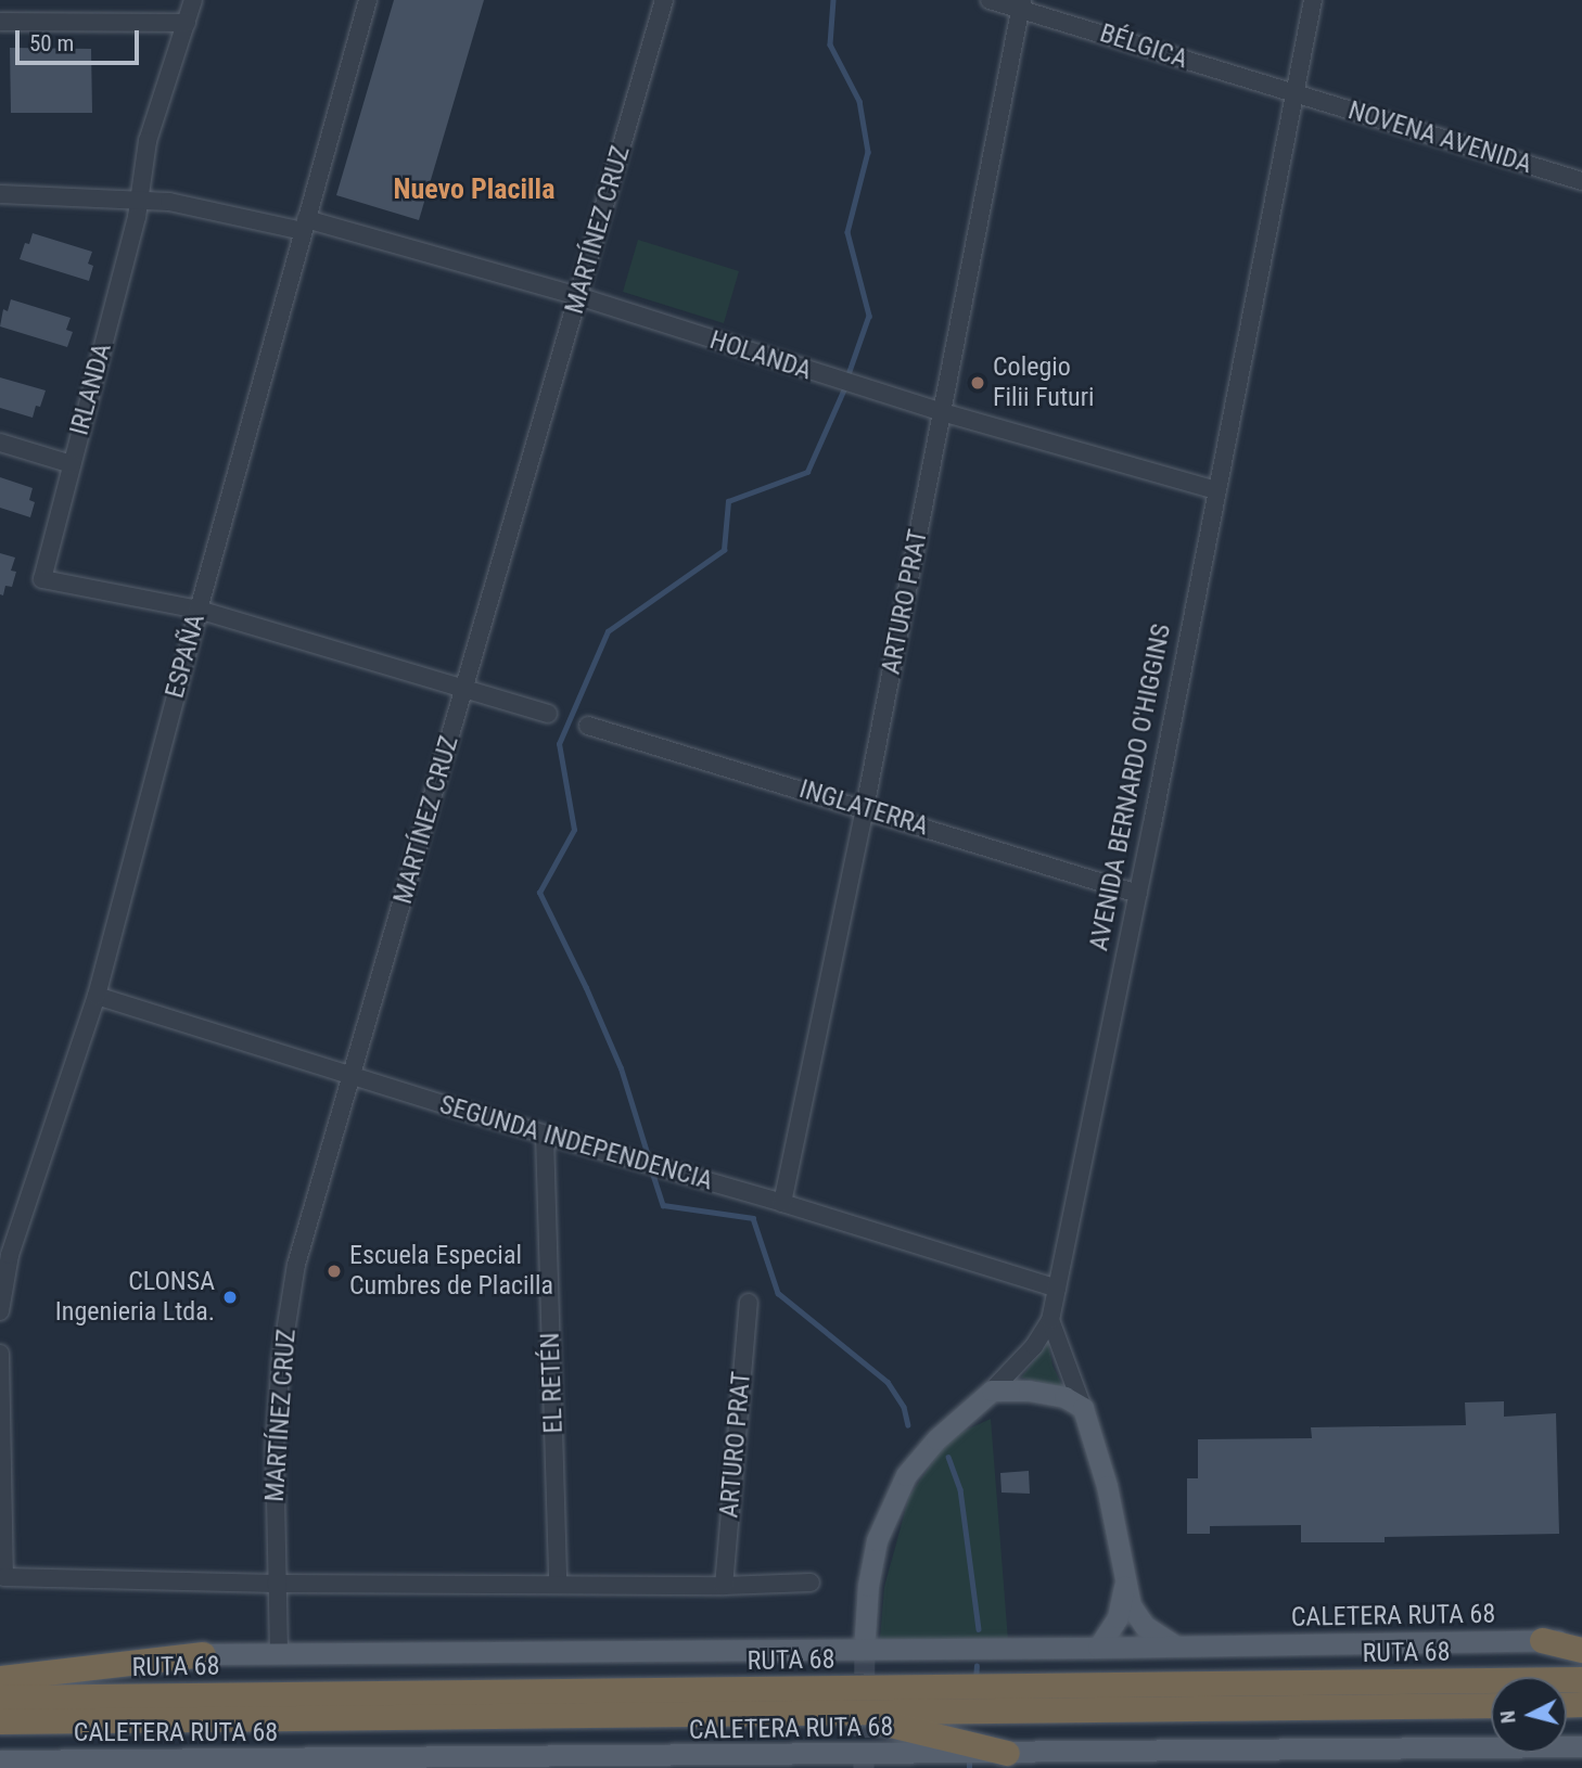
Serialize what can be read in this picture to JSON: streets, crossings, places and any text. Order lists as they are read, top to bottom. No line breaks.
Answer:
{"streets":{"highway":["RUTA 68"],"main road":["CALETERA RUTA 68"],"street":["BÉLGICA","NOVENA AVENIDA","MARTÍNEZ CRUZ","HOLANDA","IRLANDA","ARTURO PRAT","ESPAÑA","AVENIDA BERNARDO O'HIGGINS","INGLATERRA","SEGUNDA INDEPENDENCIA","EL RETÉN"]},"crossings":[["BÉLGICA","NOVENA AVENIDA"],["BÉLGICA","ARTURO PRAT"],["BÉLGICA","AVENIDA BERNARDO O'HIGGINS"],["NOVENA AVENIDA","AVENIDA BERNARDO O'HIGGINS"],["MARTÍNEZ CRUZ","HOLANDA"],["MARTÍNEZ CRUZ","SEGUNDA INDEPENDENCIA"],["MARTÍNEZ CRUZ","CALETERA RUTA 68"],["HOLANDA","IRLANDA"],["HOLANDA","ARTURO PRAT"],["HOLANDA","ESPAÑA"],["HOLANDA","AVENIDA BERNARDO O'HIGGINS"],["IRLANDA","ESPAÑA"],["ARTURO PRAT","INGLATERRA"],["ARTURO PRAT","SEGUNDA INDEPENDENCIA"],["ESPAÑA","SEGUNDA INDEPENDENCIA"],["AVENIDA BERNARDO O'HIGGINS","INGLATERRA"],["AVENIDA BERNARDO O'HIGGINS","SEGUNDA INDEPENDENCIA"],["SEGUNDA INDEPENDENCIA","EL RETÉN"]],"districts":["Nuevo Placilla"],"places":["Colegio Filii Futuri","Escuela Especial Cumbres de Placilla","CLONSA Ingenieria Ltda."],"scale_bar":"50 m","north":"left"}
